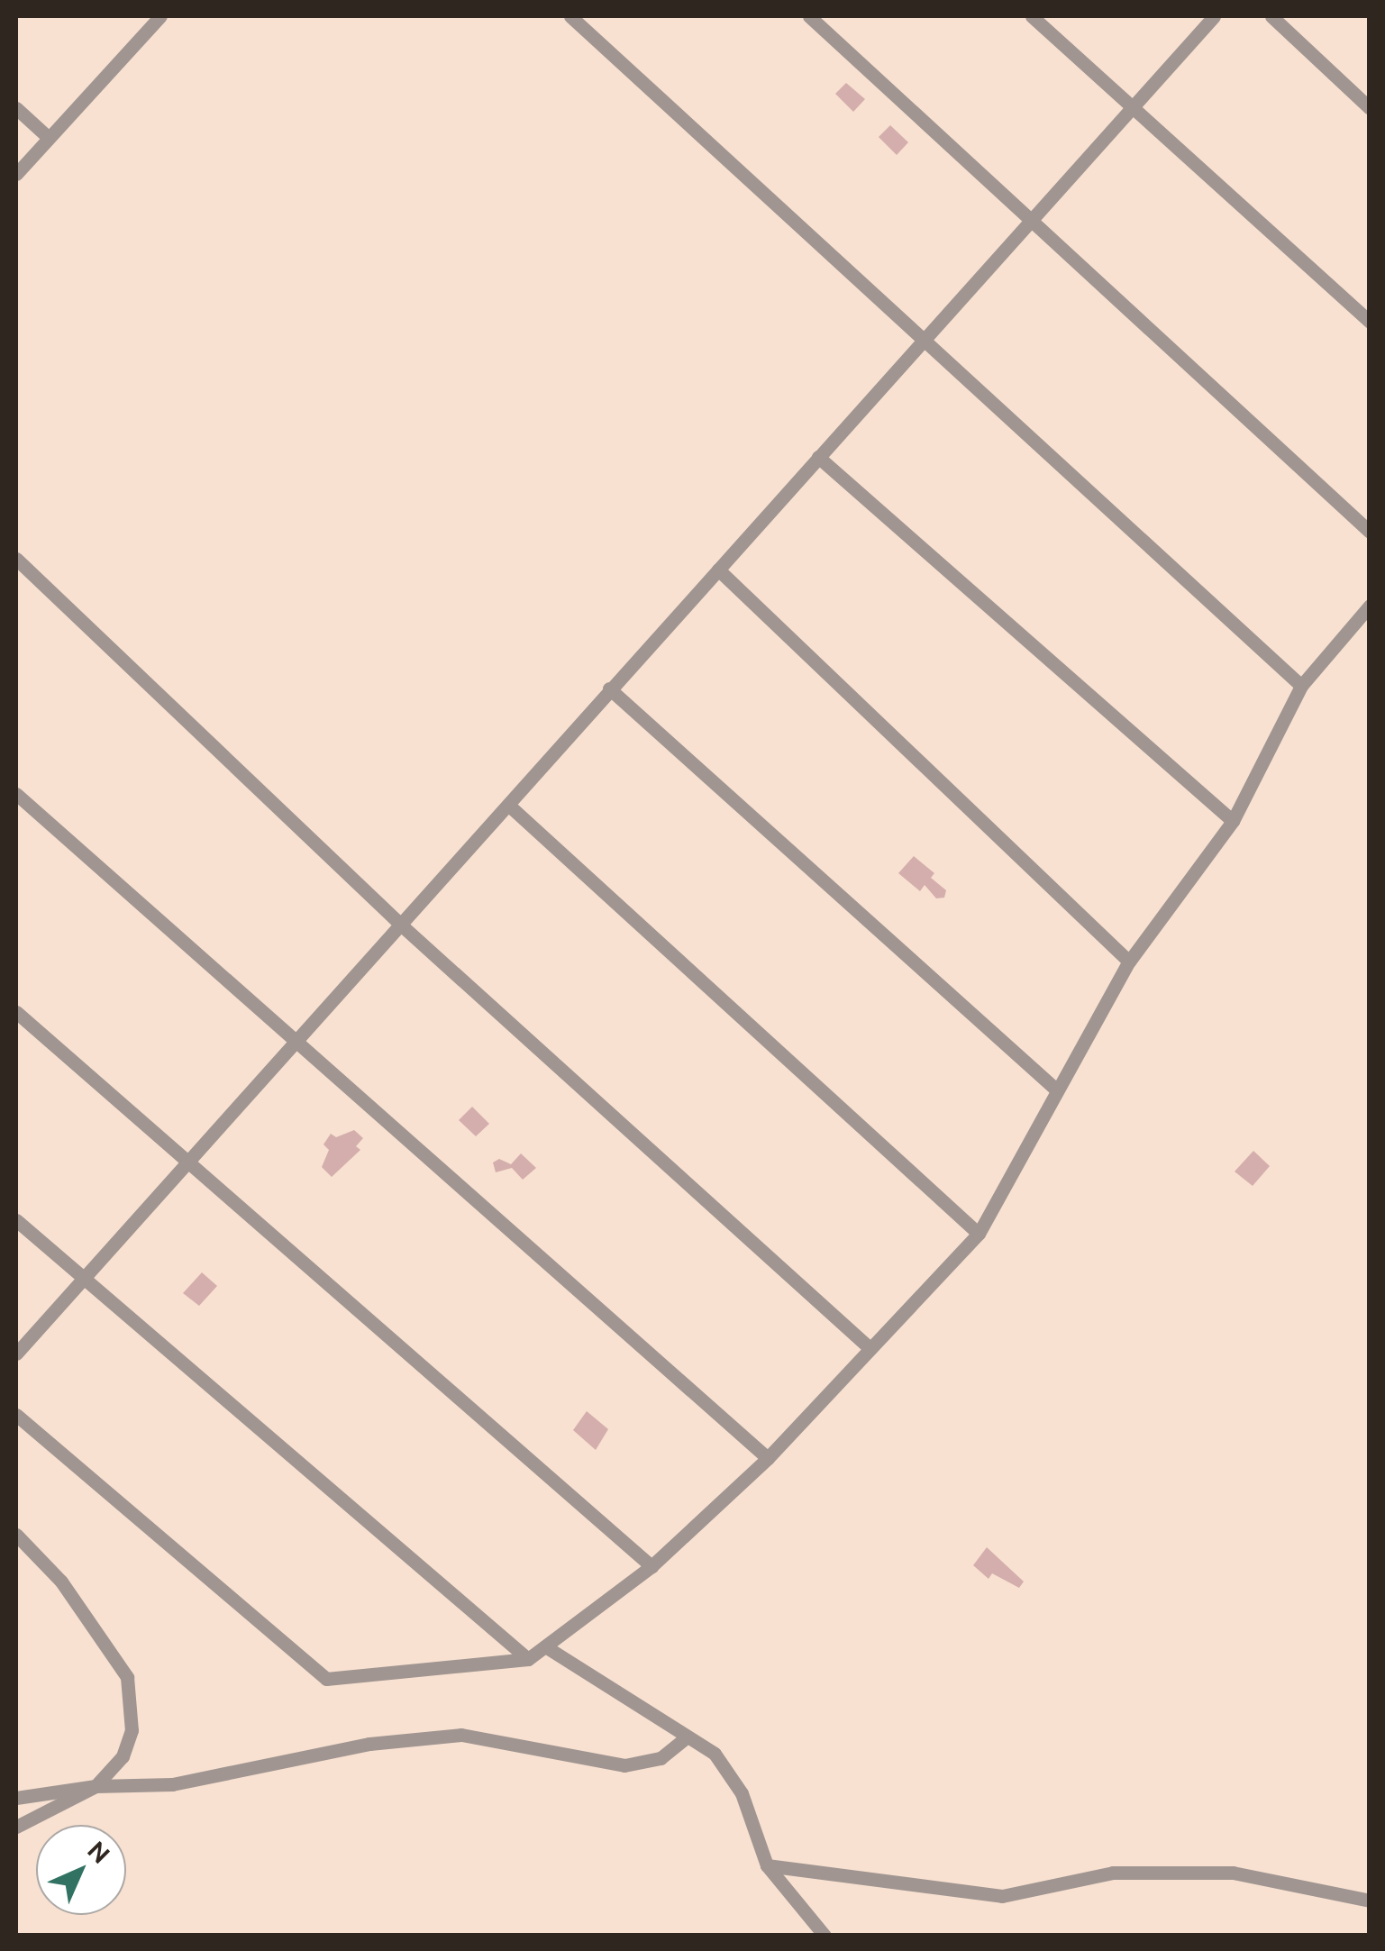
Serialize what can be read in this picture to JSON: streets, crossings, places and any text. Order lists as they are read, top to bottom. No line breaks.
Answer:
{"north":"top right"}
